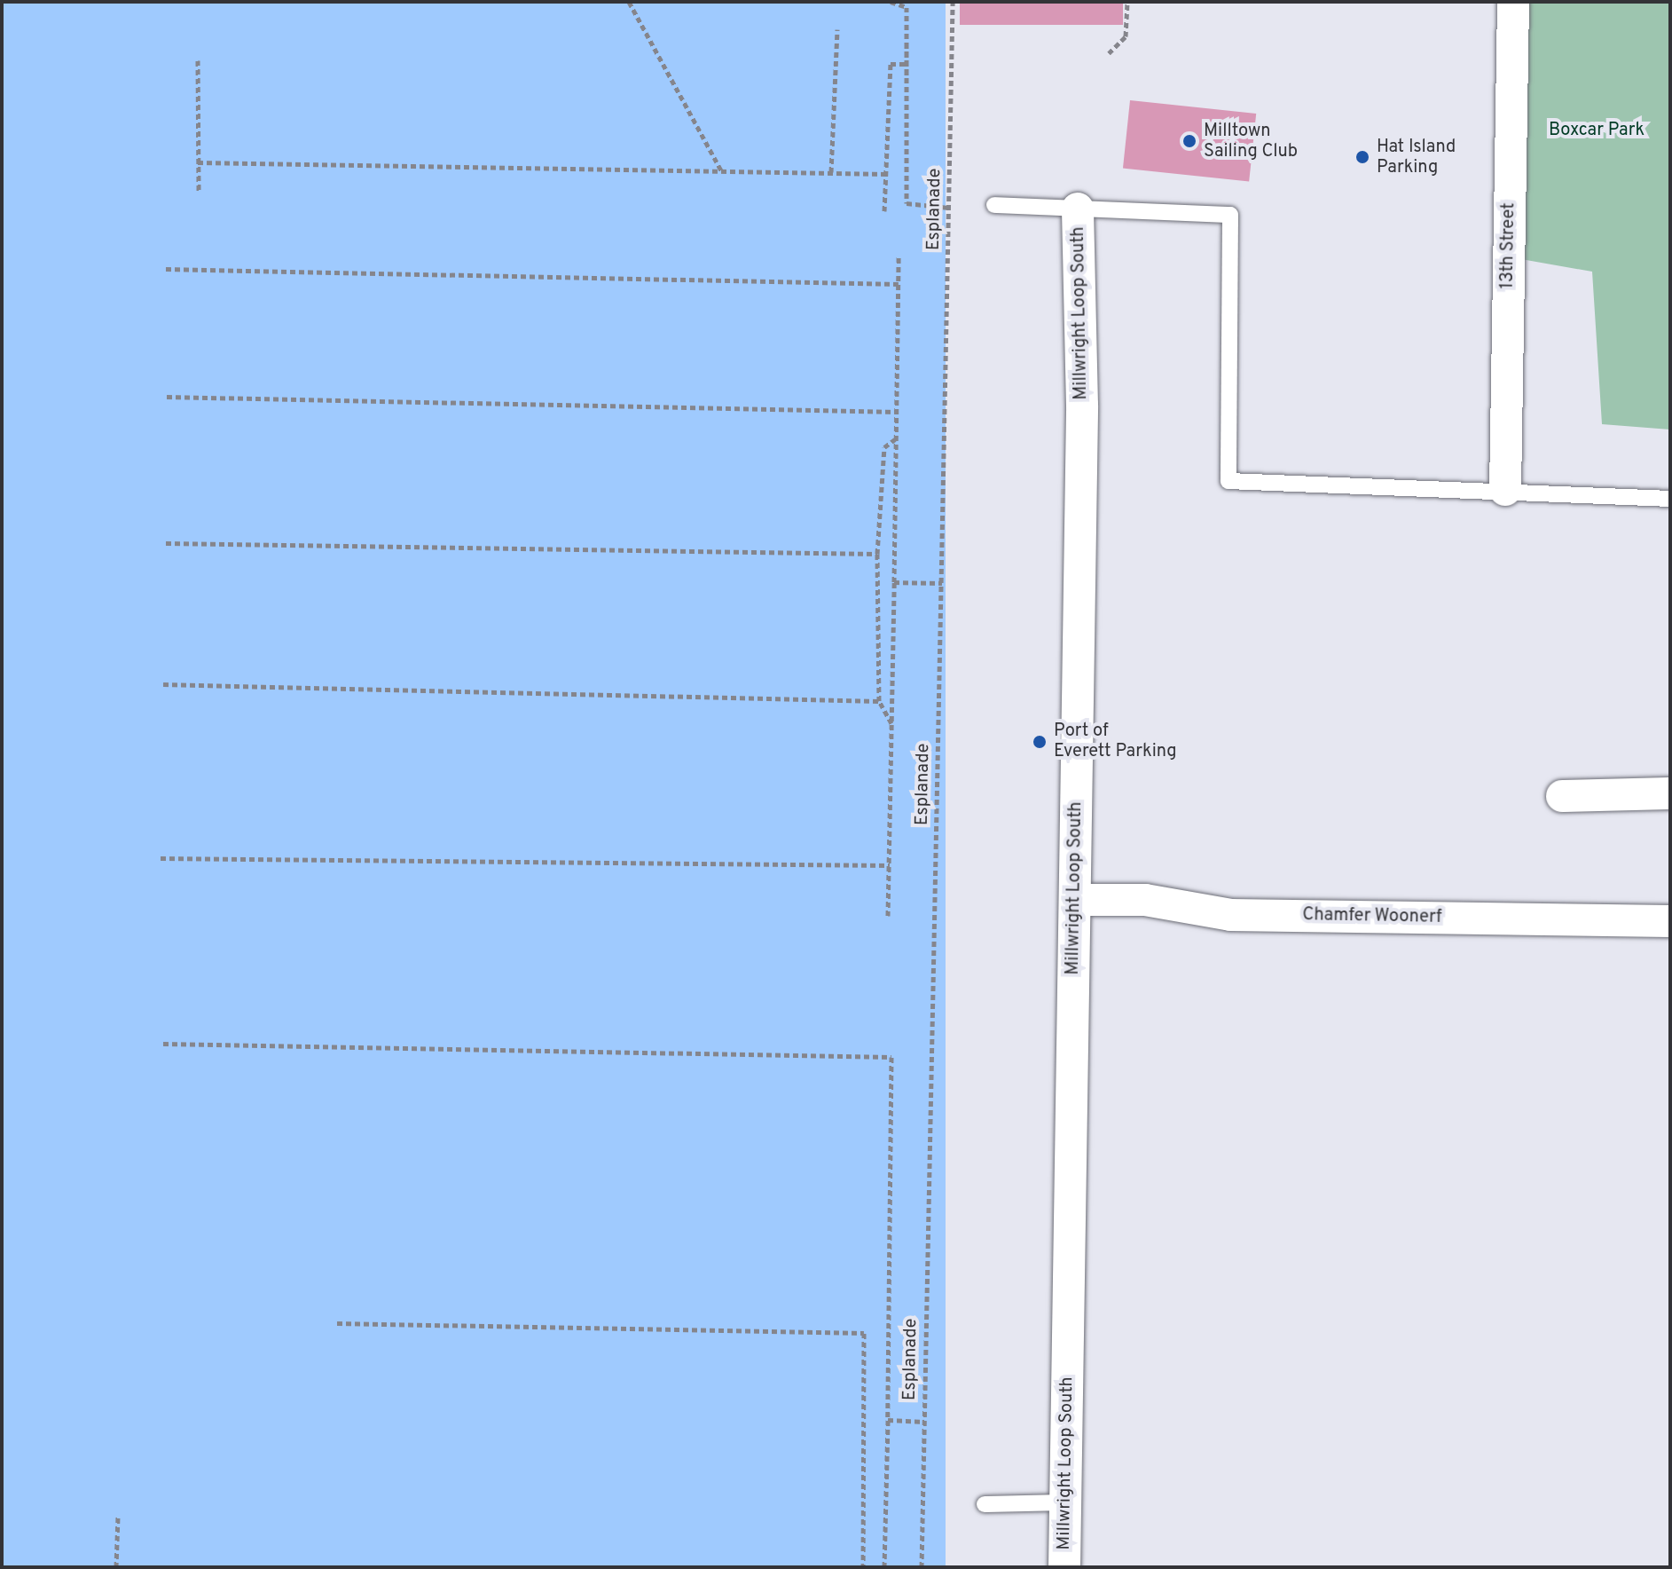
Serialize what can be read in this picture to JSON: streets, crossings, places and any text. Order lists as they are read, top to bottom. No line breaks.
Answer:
{"streets":{"street":["13th Street","Millwright Loop South","Chamfer Woonerf"],"path":["Esplanade"]},"crossings":[["Millwright Loop South","Chamfer Woonerf"]],"parks":["Boxcar Park"],"places":["Milltown Sailing Club","Hat Island Parking","Port of Everett Parking"]}
